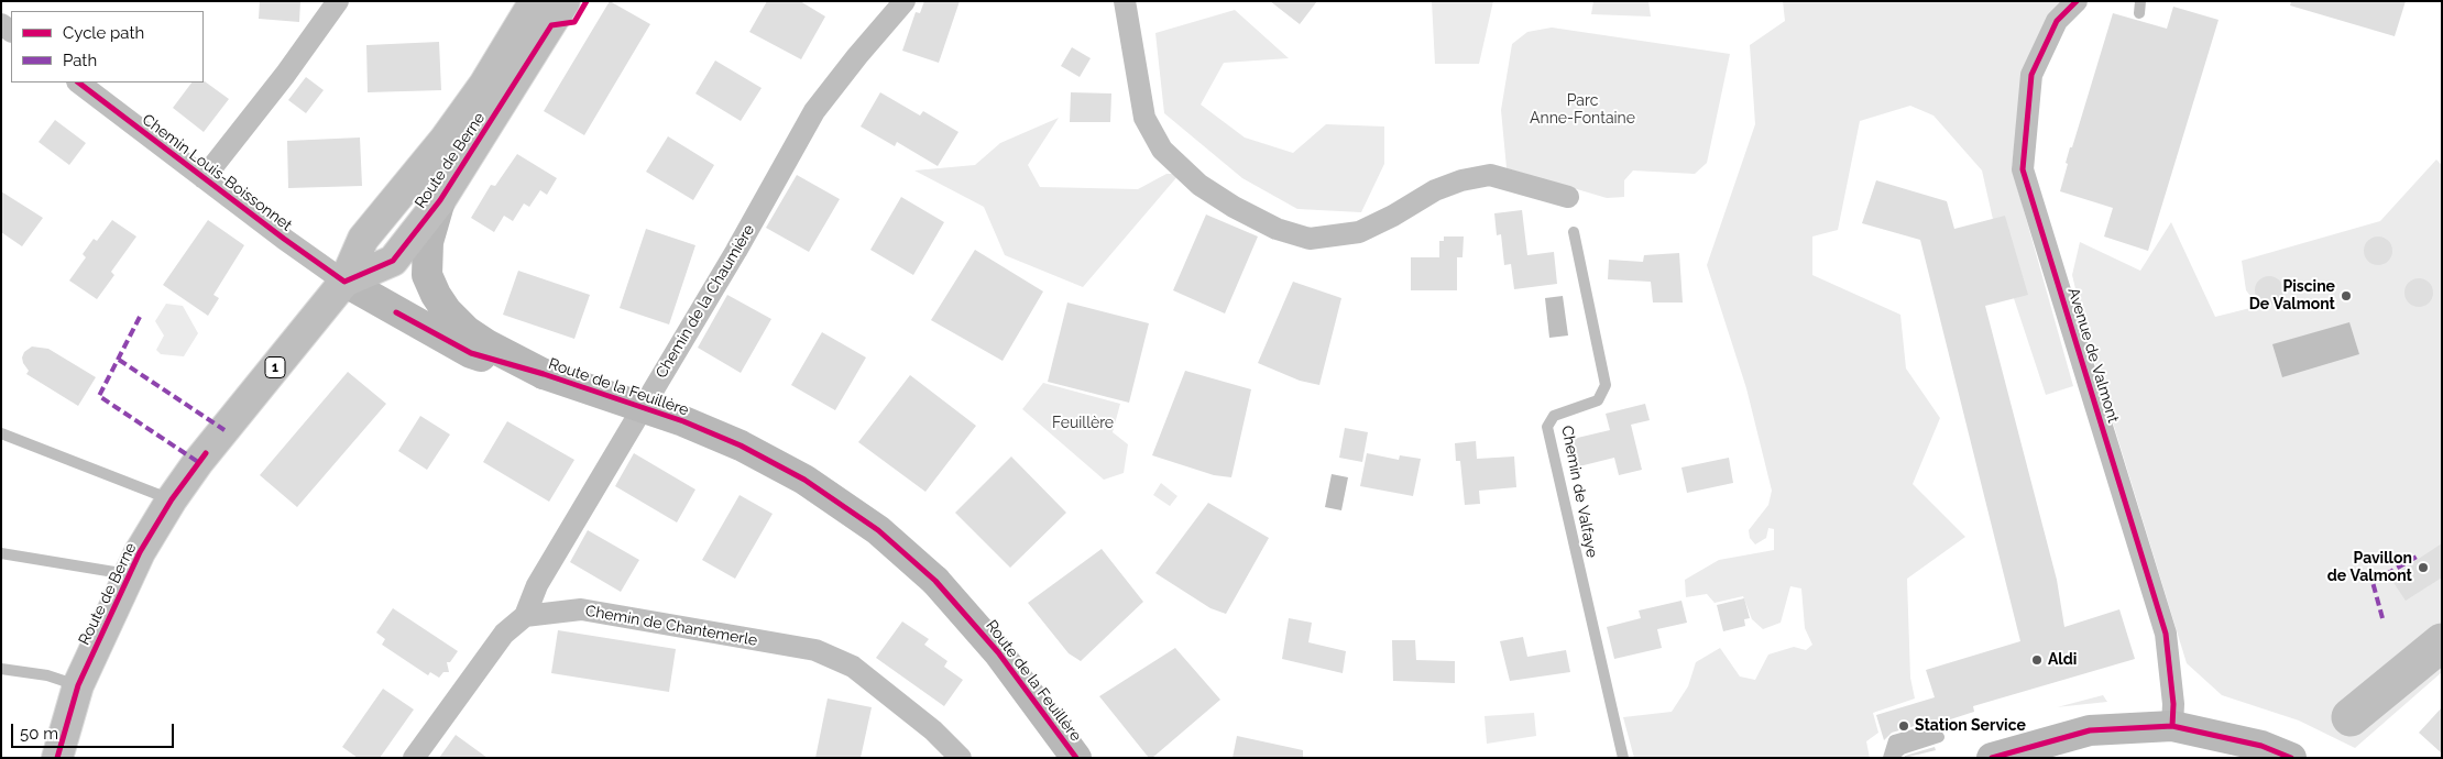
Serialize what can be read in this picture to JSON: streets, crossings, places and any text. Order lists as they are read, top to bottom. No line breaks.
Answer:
{"streets":{"main road":["Route de Berne","1","Route de la Feuillère"],"street":["Chemin Louis-Boissonnet","Chemin de la Chaumière","Avenue de Valmont","Chemin de Chantemerle"],"lane":["Chemin de Valfaye"]},"crossings":[["Route de Berne","Chemin Louis-Boissonnet"],["Route de Berne","Route de la Feuillère"],["Chemin Louis-Boissonnet","Route de la Feuillère"],["Chemin de la Chaumière","Chemin de Chantemerle"]],"parks":["Parc Anne-Fontaine","Feuillère"],"places":["Piscine De Valmont","Pavillon de Valmont","Aldi","Station Service"],"legend":["Cycle path","Path"],"scale_bar":"50 m"}
